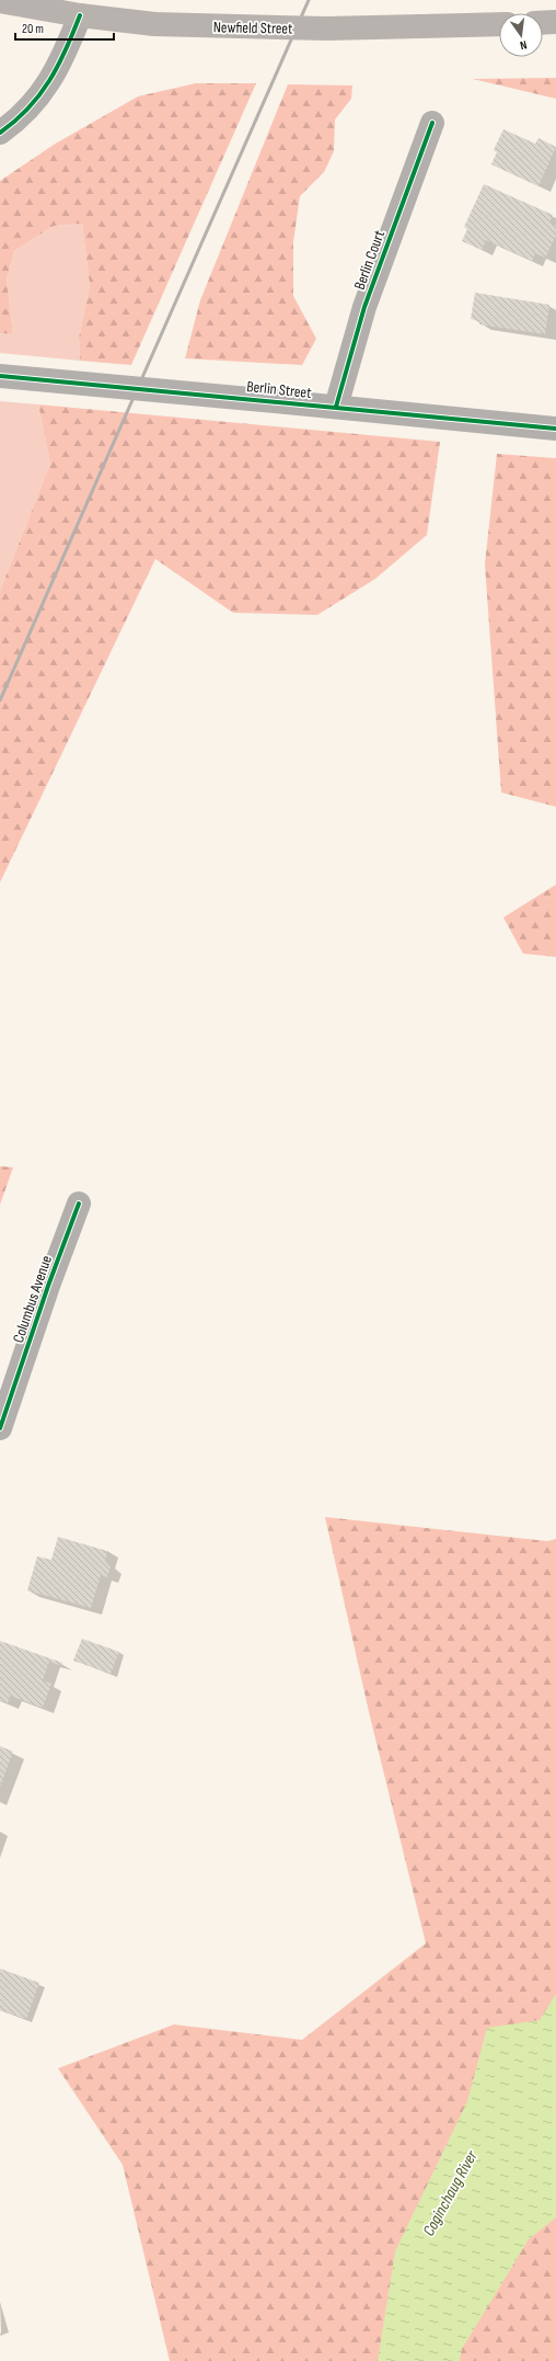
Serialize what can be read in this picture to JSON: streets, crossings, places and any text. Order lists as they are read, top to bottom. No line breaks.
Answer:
{"streets":{"main road":["Newfield Street"],"street":["Berlin Court","Berlin Street","Columbus Avenue"]},"crossings":[["Berlin Court","Berlin Street"]],"water":["Coginchaug River"],"scale_bar":"20 m","north":"bottom"}
